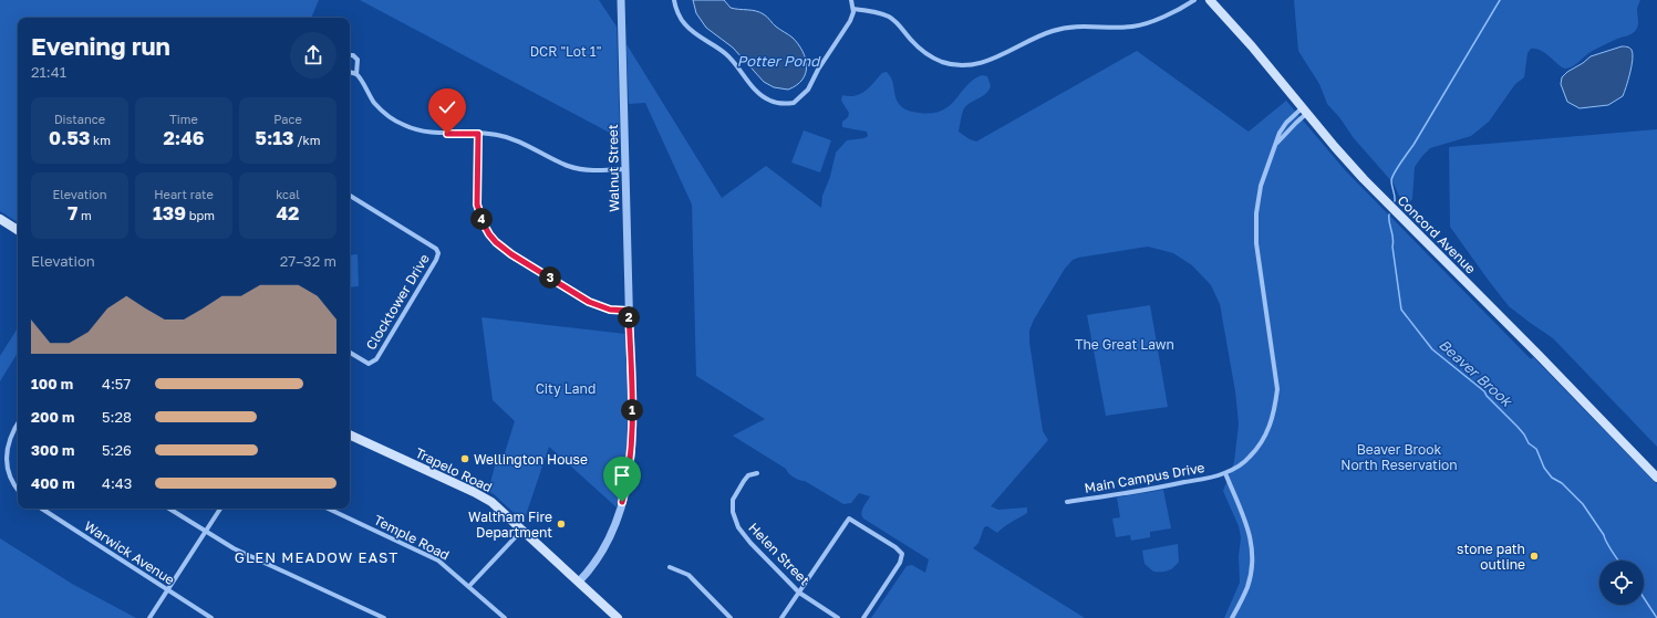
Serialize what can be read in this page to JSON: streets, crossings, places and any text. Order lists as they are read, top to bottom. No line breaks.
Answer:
{"streets":{"main road":["Concord Avenue","Trapelo Road"],"street":["Walnut Street","Clocktower Drive","Main Campus Drive","Temple Road","Warwick Avenue","Helen Street"]},"crossings":[["Walnut Street","Trapelo Road"],["Concord Avenue","Main Campus Drive"]],"districts":["GLEN MEADOW EAST"],"water":["Potter Pond","Beaver Brook"],"parks":["DCR \"Lot 1\"","The Great Lawn","City Land","Beaver Brook North Reservation"],"places":["Wellington House","Waltham Fire Department","stone path outline"],"page":{"heading":["Evening run","21:41"],"stats":[["Distance","0.53 km"],["Time","2:46"],["Pace","5:13 /km"],["Elevation","7 m"],["Heart rate","139 bpm"],["kcal","42"]],"pins":["4","3","2","1"],"chart":["Elevation","27–32 m"],"list":[{"name":"100 m","note":"4:57"},{"name":"200 m","note":"5:28"},{"name":"300 m","note":"5:26"},{"name":"400 m","note":"4:43"}]}}
